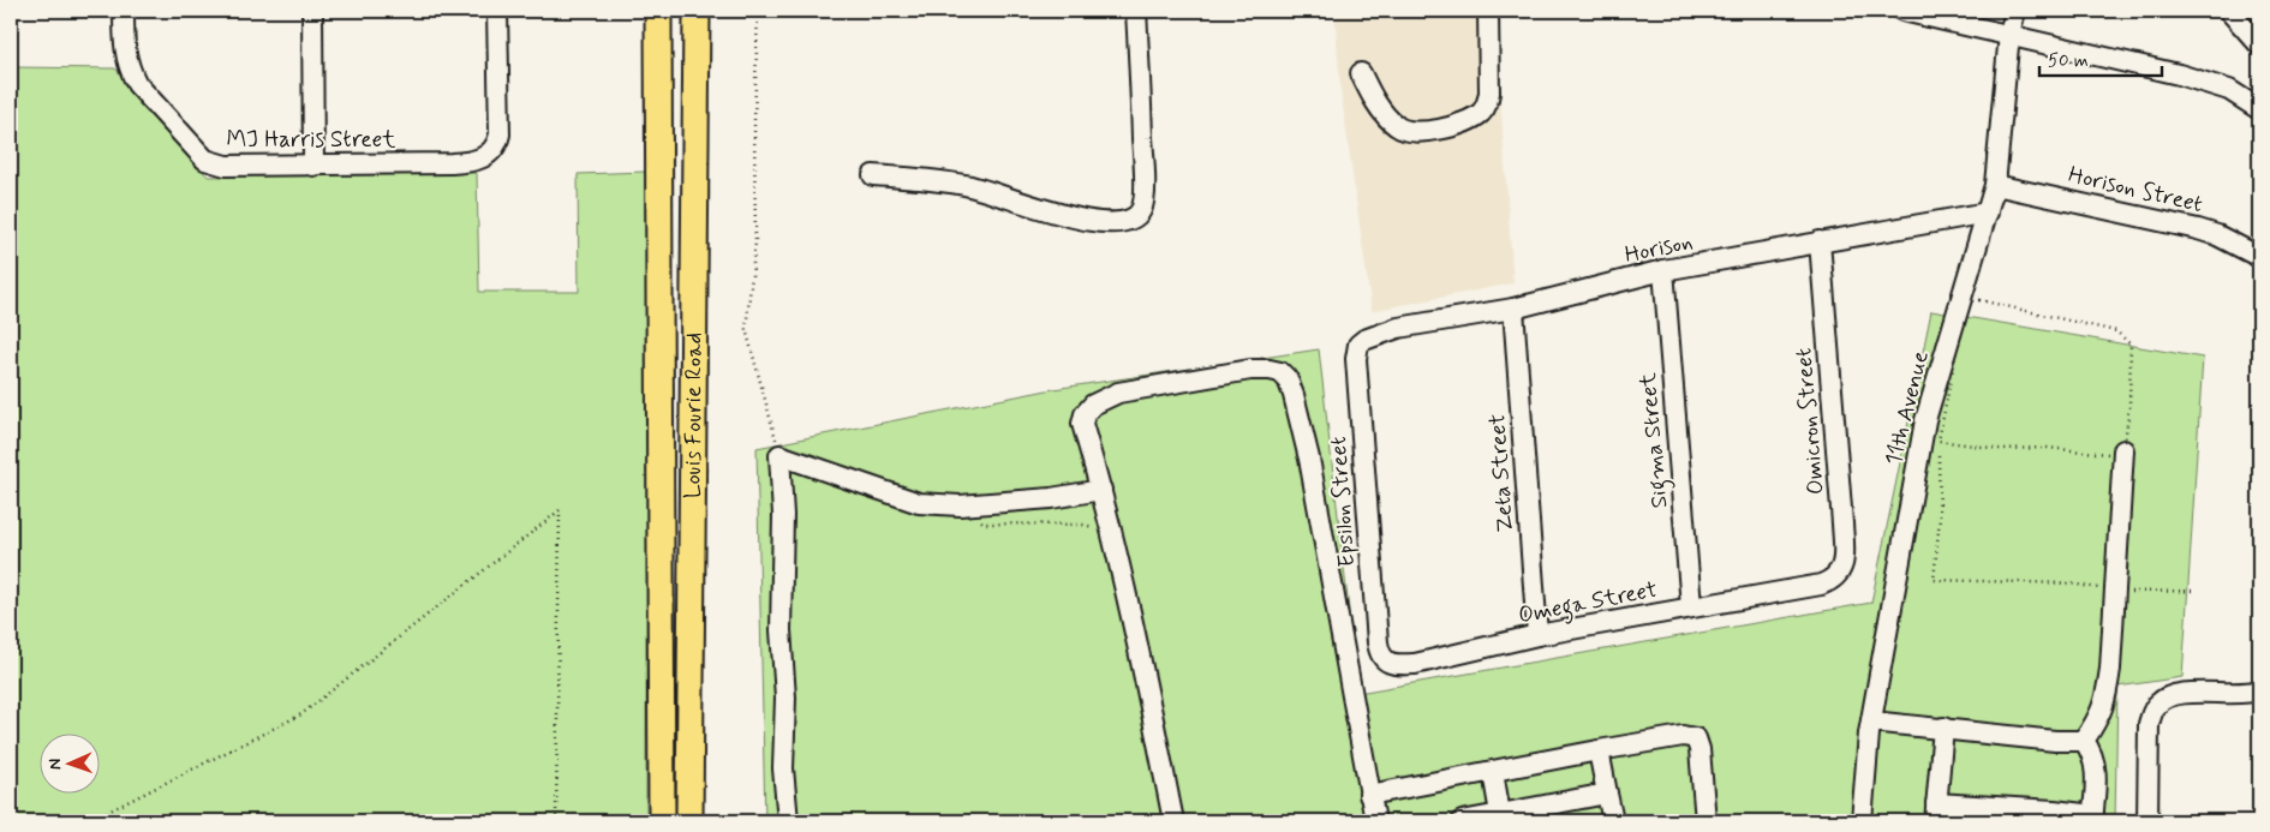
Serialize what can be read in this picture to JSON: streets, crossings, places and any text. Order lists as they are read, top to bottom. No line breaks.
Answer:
{"streets":{"main road":["Louis Fourie Road"],"street":["MJ Harris Street","Horison Street","Horison","11th Avenue","Omicron Street","Sigma Street","Zeta Street","Epsilon Street","Omega Street"]},"crossings":[["Horison Street","11th Avenue"],["Horison","11th Avenue"],["Horison","Omicron Street"],["Horison","Sigma Street"],["Horison","Zeta Street"],["Horison","Epsilon Street"],["Omicron Street","Omega Street"],["Sigma Street","Omega Street"],["Zeta Street","Omega Street"],["Epsilon Street","Omega Street"]],"scale_bar":"50 m","north":"left"}
